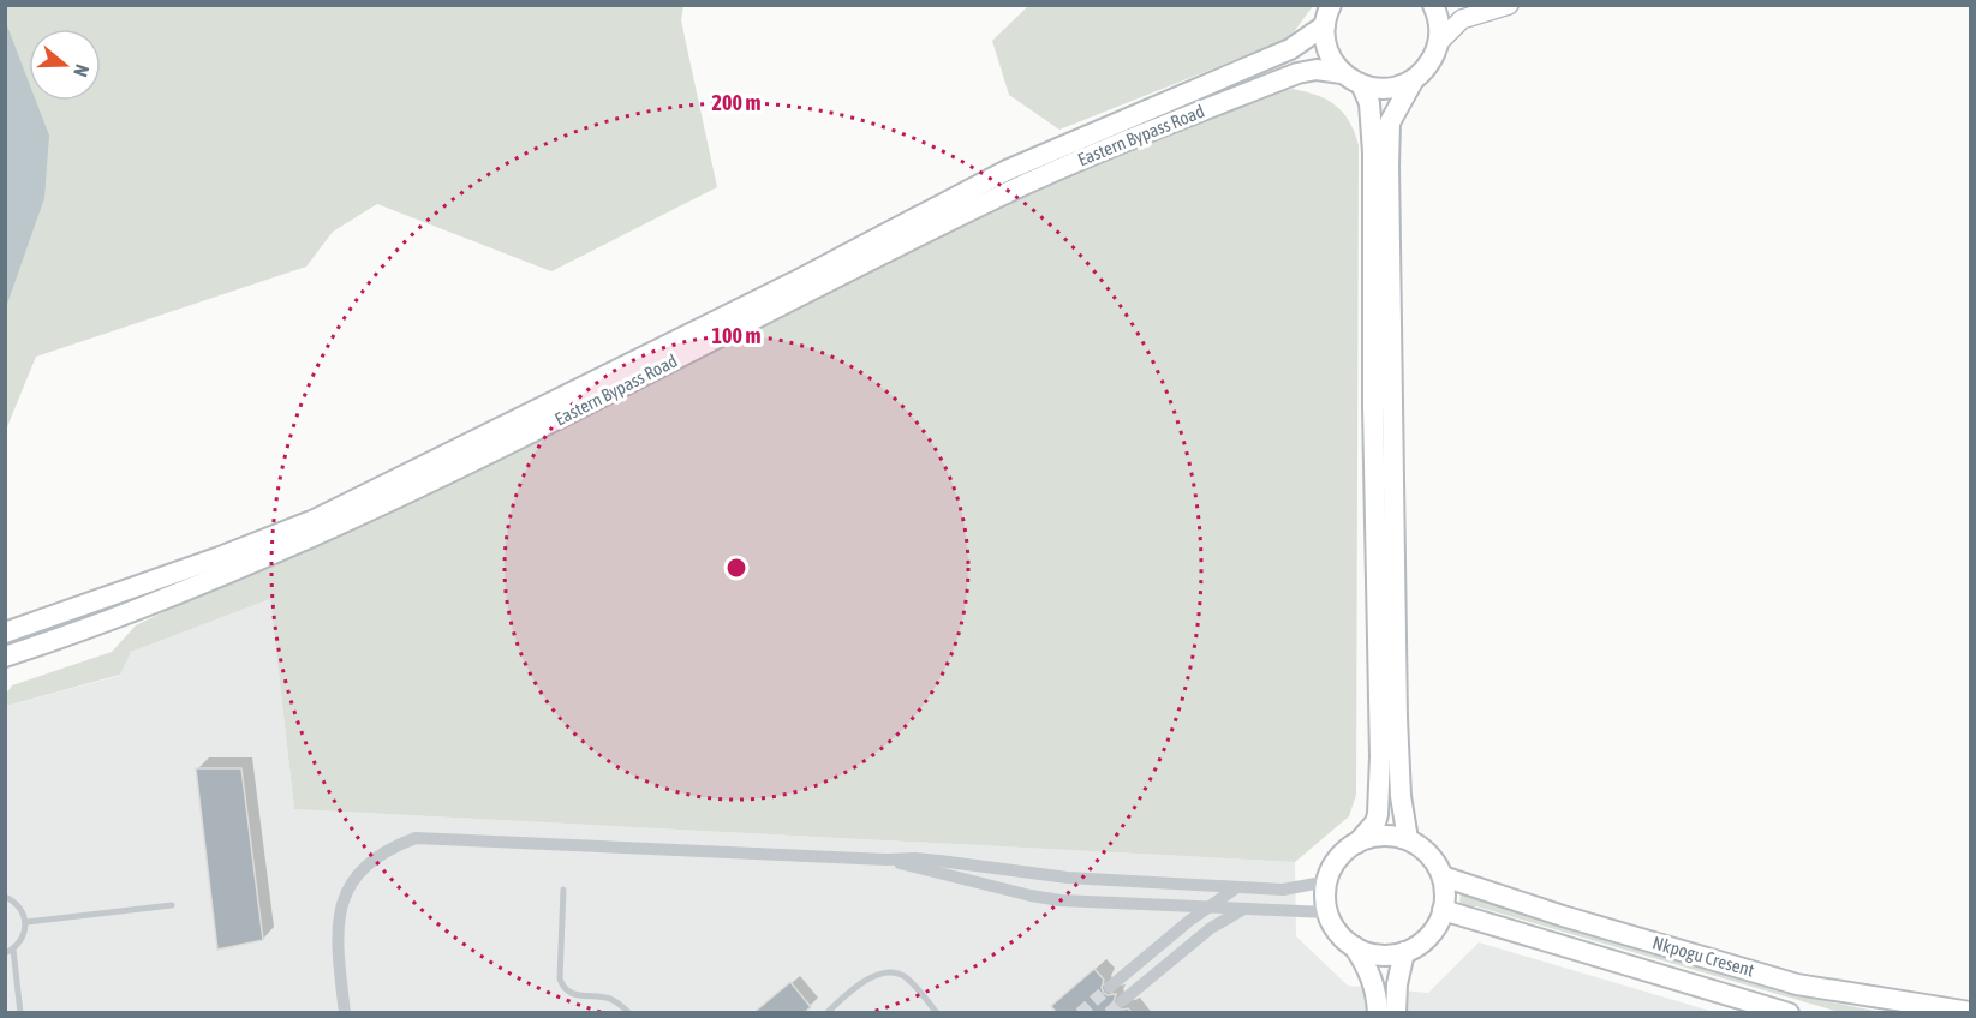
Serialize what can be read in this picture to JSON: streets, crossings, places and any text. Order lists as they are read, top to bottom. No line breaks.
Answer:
{"streets":{"main road":["Eastern Bypass Road","Nkpogu Cresent"]},"north":"right","rings":["200 m","100 m"]}
